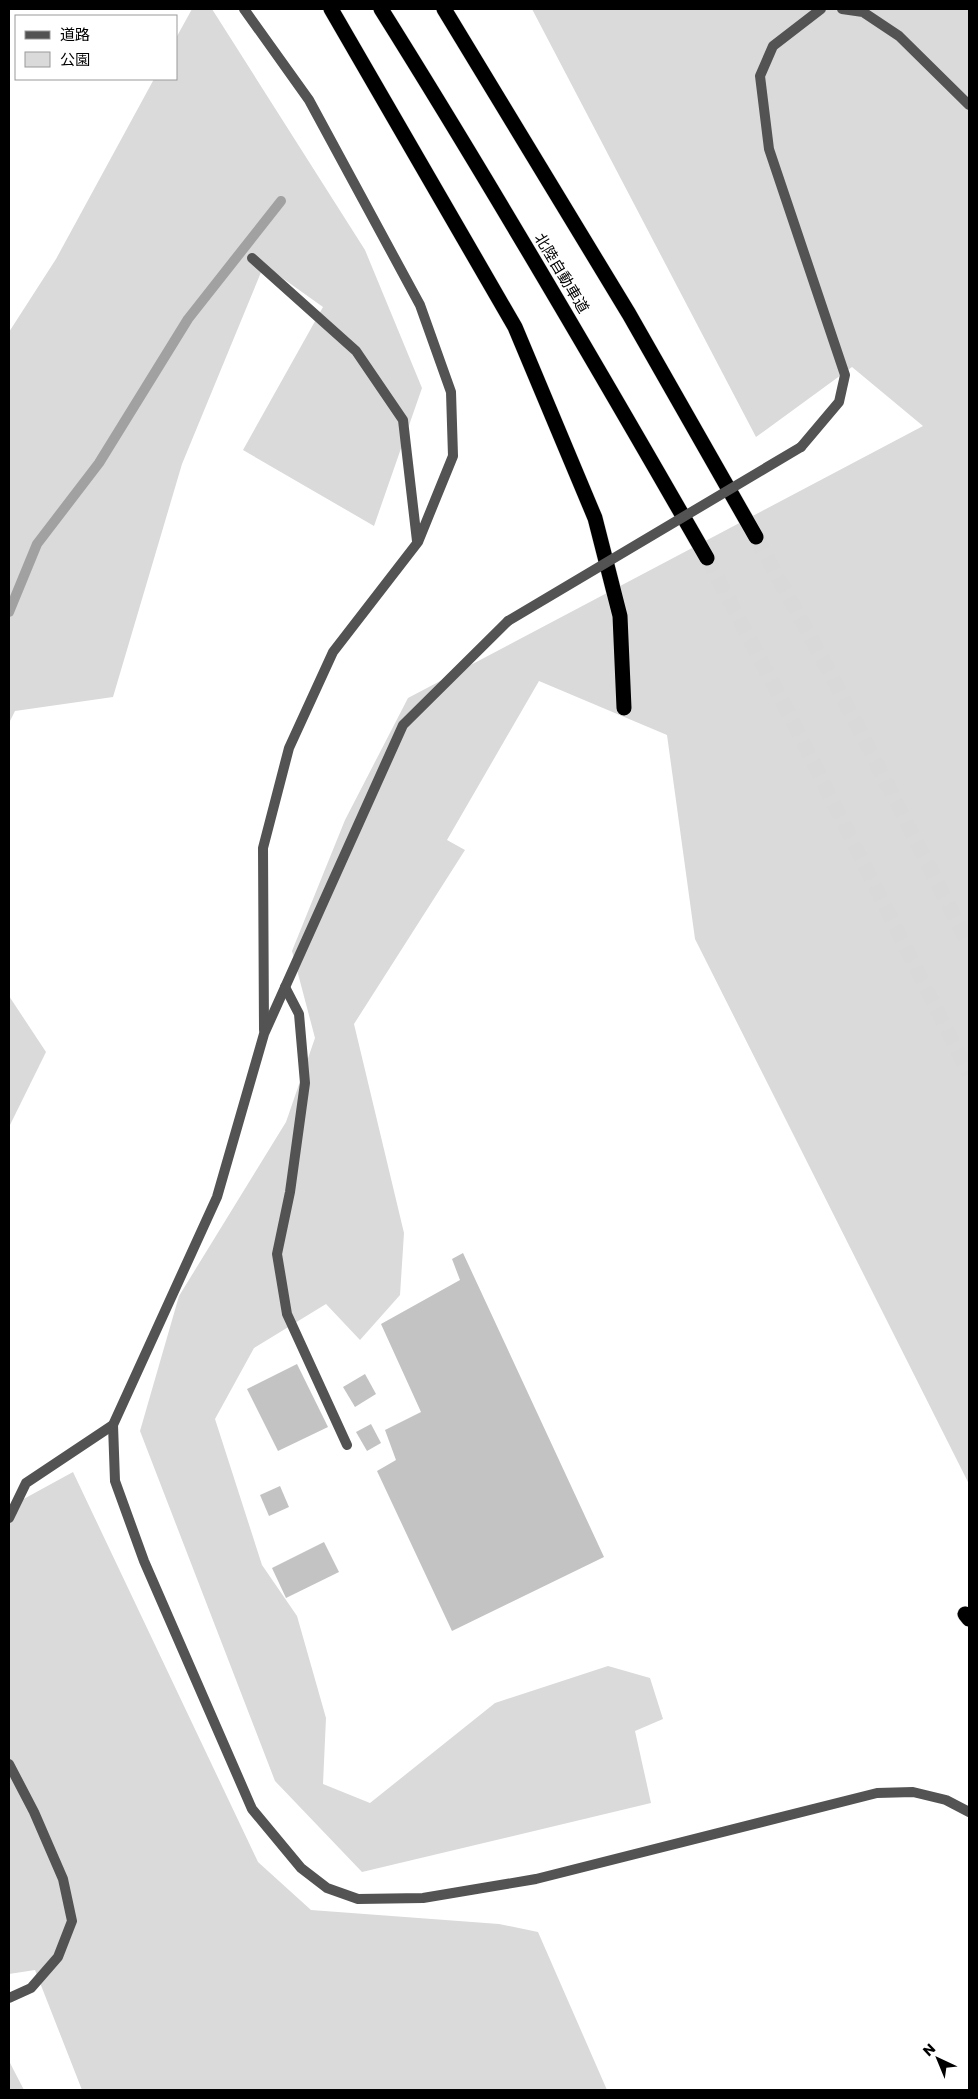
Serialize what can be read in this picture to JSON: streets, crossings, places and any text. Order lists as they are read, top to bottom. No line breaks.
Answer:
{"streets":{"highway":["北陸自動車道"]},"legend":["道路","公園"],"north":"top left"}
